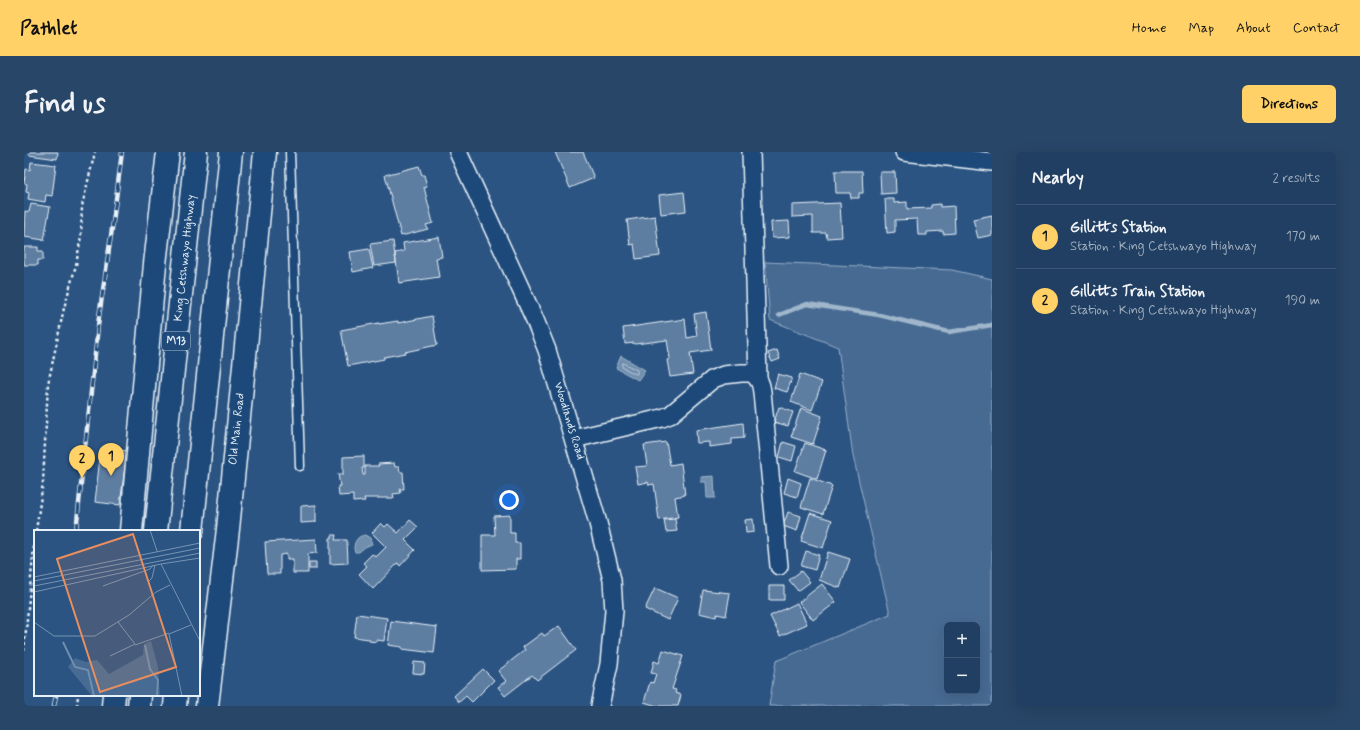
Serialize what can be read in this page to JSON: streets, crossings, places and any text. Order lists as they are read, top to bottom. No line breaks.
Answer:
{"streets":{"main road":["King Cetshwayo Highway","M13","Old Main Road"],"street":["Woodlands Road"]},"page":{"header":"Pathlet","nav":["Home","Map","About","Contact"],"buttons":"Directions","title":"Find us","heading":["Nearby","2 results"],"list":[{"mark":"1","name":"Gillitts Station","note":"Station · King Cetshwayo Highway","value":"170 m"},{"mark":"2","name":"Gillitts Train Station","note":"Station · King Cetshwayo Highway","value":"190 m"}],"pins":["1","2"],"map_buttons":["+","−"]}}
